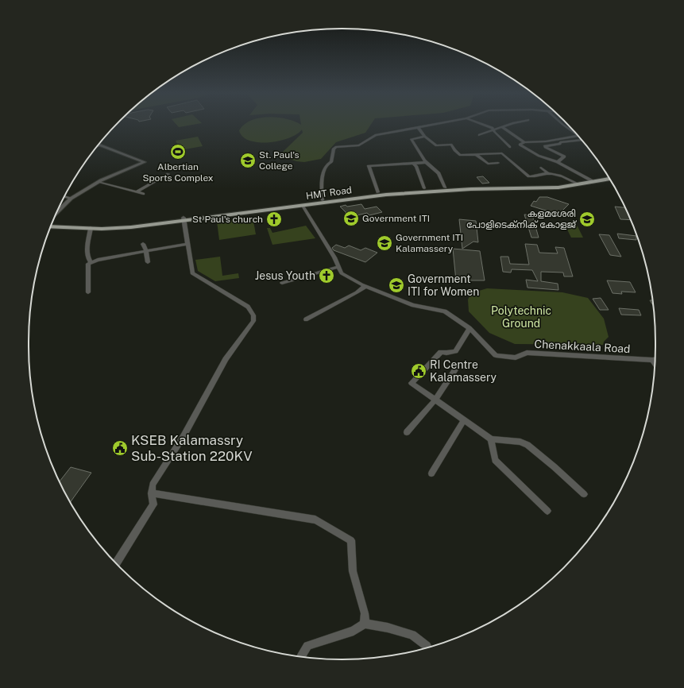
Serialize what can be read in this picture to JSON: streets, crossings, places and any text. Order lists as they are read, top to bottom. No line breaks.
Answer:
{"streets":{"main road":["HMT Road"],"street":["Chenakkaala Road"]},"crossings":[["HMT Road","Chenakkaala Road"]],"parks":["Polytechnic Ground"],"places":{"sports":["Albertian Sports Complex"],"school or university":["St. Paul's College","Government ITI","കളമശേരി പോളിടെക്നിക് കോളജ്","Government ITI Kalamassery","Government ITI for Women"],"church":["St Paul's church","Jesus Youth"],"public building":["RI Centre Kalamassery","KSEB Kalamassry Sub-Station 220KV"]}}
